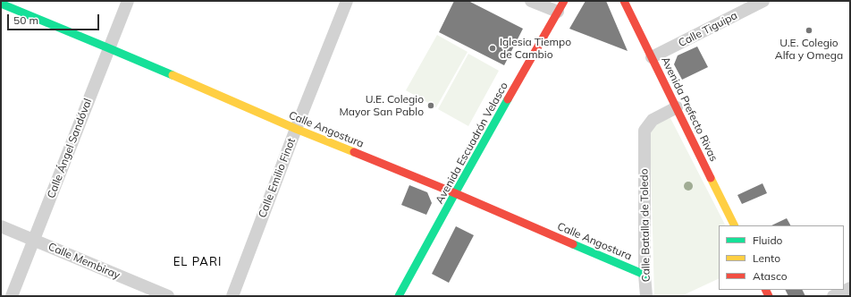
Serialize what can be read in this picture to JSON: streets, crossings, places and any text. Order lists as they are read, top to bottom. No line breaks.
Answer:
{"streets":{"street":["Calle Tiguipa","Avenida Prefecto Rivas","Calle Angostura","Avenida Escuadrón Velasco","Calle Ángel Sandóval","Calle Emilio Finot","Calle Batalla de Toledo","Calle Membiray"]},"crossings":[["Calle Tiguipa","Avenida Prefecto Rivas"],["Avenida Prefecto Rivas","Calle Batalla de Toledo"],["Calle Angostura","Avenida Escuadrón Velasco"],["Calle Angostura","Calle Ángel Sandóval"],["Calle Angostura","Calle Emilio Finot"],["Calle Angostura","Calle Batalla de Toledo"],["Calle Ángel Sandóval","Calle Membiray"]],"districts":["EL PARI"],"places":["U.E. Colegio Alfa y Omega","Iglesia Tiempo de Cambio","U.E. Colegio Mayor San Pablo"],"legend":["Fluido","Lento","Atasco"],"scale_bar":"50 m"}
